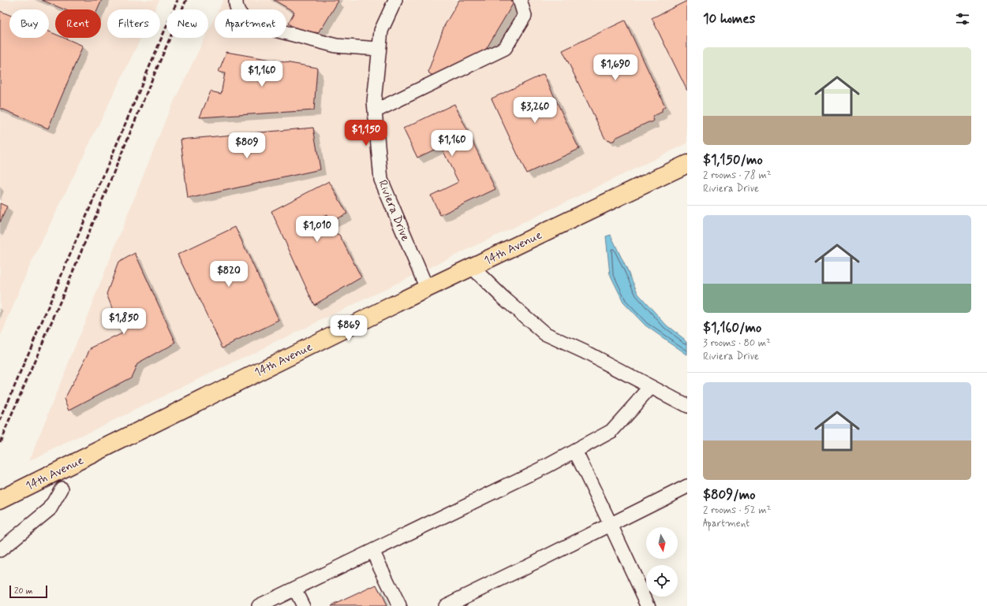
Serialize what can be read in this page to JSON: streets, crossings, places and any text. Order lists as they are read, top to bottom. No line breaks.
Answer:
{"streets":{"main road":["14th Avenue"],"street":["Riviera Drive"]},"crossings":[["Riviera Drive","14th Avenue"]],"scale_bar":"20 m","north":"bottom","page":{"heading":"10 homes","chip":["Buy","Rent","Filters","New","Apartment"],"list":[{"name":"$1,150/mo","note":"2 rooms · 78 m² · Riviera Drive"},{"name":"$1,160/mo","note":"3 rooms · 80 m² · Riviera Drive"},{"name":"$809/mo","note":"2 rooms · 52 m² · Apartment"}],"price":["$1,690","$1,160","$3,260","$1,150","$1,160","$809","$1,010","$820","$1,850","$869"],"scale":"20 m"}}
